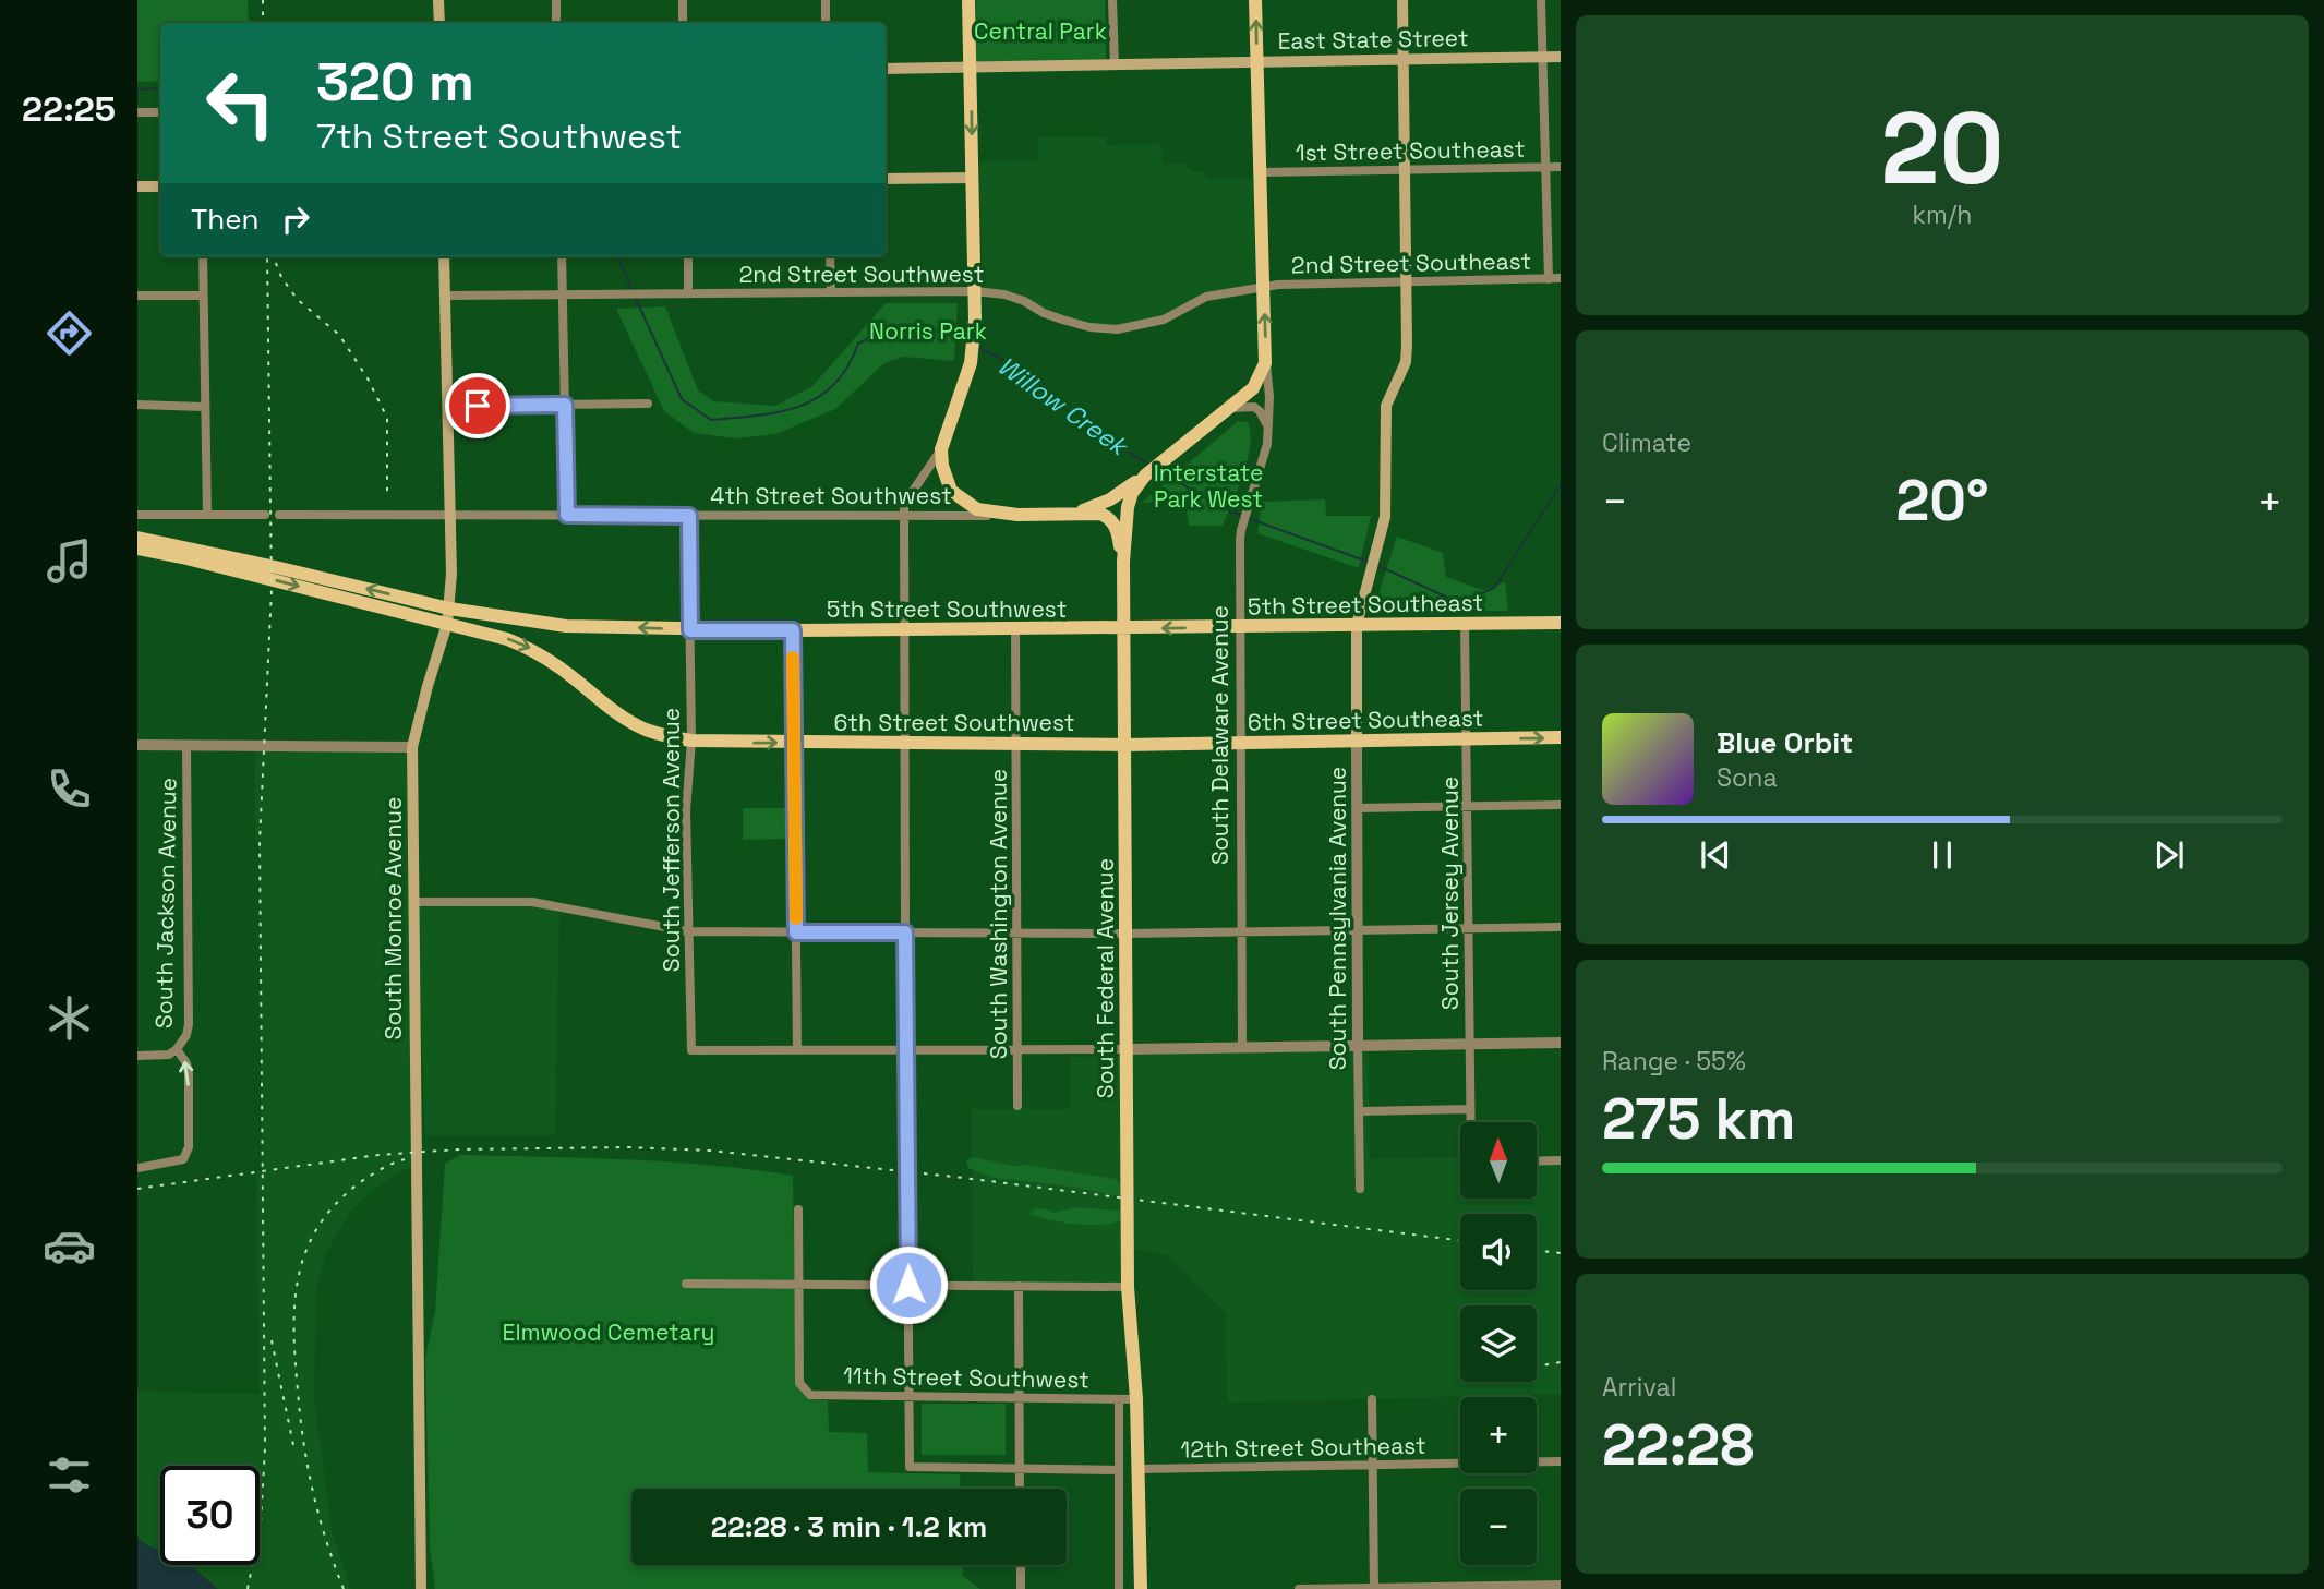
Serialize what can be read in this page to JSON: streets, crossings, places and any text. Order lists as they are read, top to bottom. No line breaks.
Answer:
{"streets":{"main road":["East State Street","5th Street Southeast","5th Street Southwest","6th Street Southeast","6th Street Southwest","South Delaware Avenue","South Monroe Avenue","South Pennsylvania Avenue","South Federal Avenue"],"street":["1st Street Southeast","2nd Street Southeast","2nd Street Southwest","4th Street Southwest","South Jefferson Avenue","South Jersey Avenue","South Jackson Avenue","South Washington Avenue","11th Street Southwest","12th Street Southeast"]},"crossings":[["East State Street","South Delaware Avenue"],["East State Street","South Pennsylvania Avenue"],["1st Street Southeast","South Delaware Avenue"],["1st Street Southeast","South Pennsylvania Avenue"],["2nd Street Southeast","2nd Street Southwest"],["2nd Street Southeast","South Delaware Avenue"],["2nd Street Southeast","South Pennsylvania Avenue"],["2nd Street Southwest","South Delaware Avenue"],["2nd Street Southwest","South Monroe Avenue"],["4th Street Southwest","South Jefferson Avenue"],["4th Street Southwest","South Monroe Avenue"],["5th Street Southeast","5th Street Southwest"],["5th Street Southeast","South Delaware Avenue"],["5th Street Southeast","South Jersey Avenue"],["5th Street Southeast","South Pennsylvania Avenue"],["5th Street Southeast","South Federal Avenue"],["5th Street Southwest","6th Street Southwest"],["5th Street Southwest","South Jefferson Avenue"],["5th Street Southwest","South Washington Avenue"],["5th Street Southwest","South Monroe Avenue"],["5th Street Southwest","South Federal Avenue"],["6th Street Southeast","6th Street Southwest"],["6th Street Southeast","South Delaware Avenue"],["6th Street Southeast","South Jersey Avenue"],["6th Street Southeast","South Pennsylvania Avenue"],["6th Street Southeast","South Federal Avenue"],["6th Street Southwest","South Jefferson Avenue"],["6th Street Southwest","South Washington Avenue"],["6th Street Southwest","South Monroe Avenue"],["6th Street Southwest","South Federal Avenue"],["South Federal Avenue","11th Street Southwest"],["South Federal Avenue","12th Street Southeast"]],"one_way":["5th Street Southwest","6th Street Southwest"],"water":["Willow Creek"],"parks":["Central Park","Norris Park","Interstate Park West","Elmwood Cemetary"],"north":"top","page":{"tabs":"22:25","tile":[["20","km/h"],"Climate",["Range · 55%","275 km"],["Arrival","22:28"]],"turn":["320 m","7th Street Southwest"],"then":"Then","heat":["−","20°","+"],"song":["Blue Orbit","Sona"],"map_buttons":["+","−"],"limit":"30","trip":"22:28 · 3 min · 1.2 km"}}
